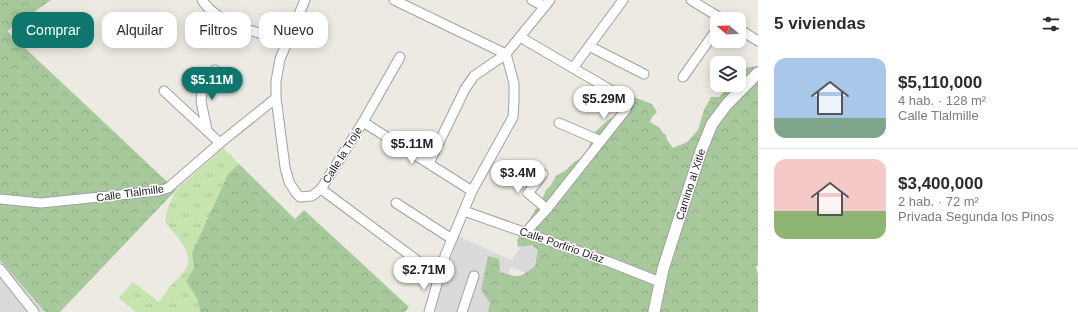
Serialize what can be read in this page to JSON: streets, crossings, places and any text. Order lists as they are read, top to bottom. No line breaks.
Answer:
{"streets":{"street":["Calle la Troje","Camino al Xitle","Calle Tlalmille","Calle Porfirio Díaz"]},"crossings":[["Camino al Xitle","Calle Porfirio Díaz"]],"north":"left","page":{"heading":"5 viviendas","chip":["Comprar","Alquilar","Filtros","Nuevo"],"list":[{"name":"$5,110,000","note":"4 hab. · 128 m² · Calle Tlalmille"},{"name":"$3,400,000","note":"2 hab. · 72 m² · Privada Segunda los Pinos"}],"price":["$5.11M","$5.29M","$5.11M","$3.4M","$2.71M"]}}
